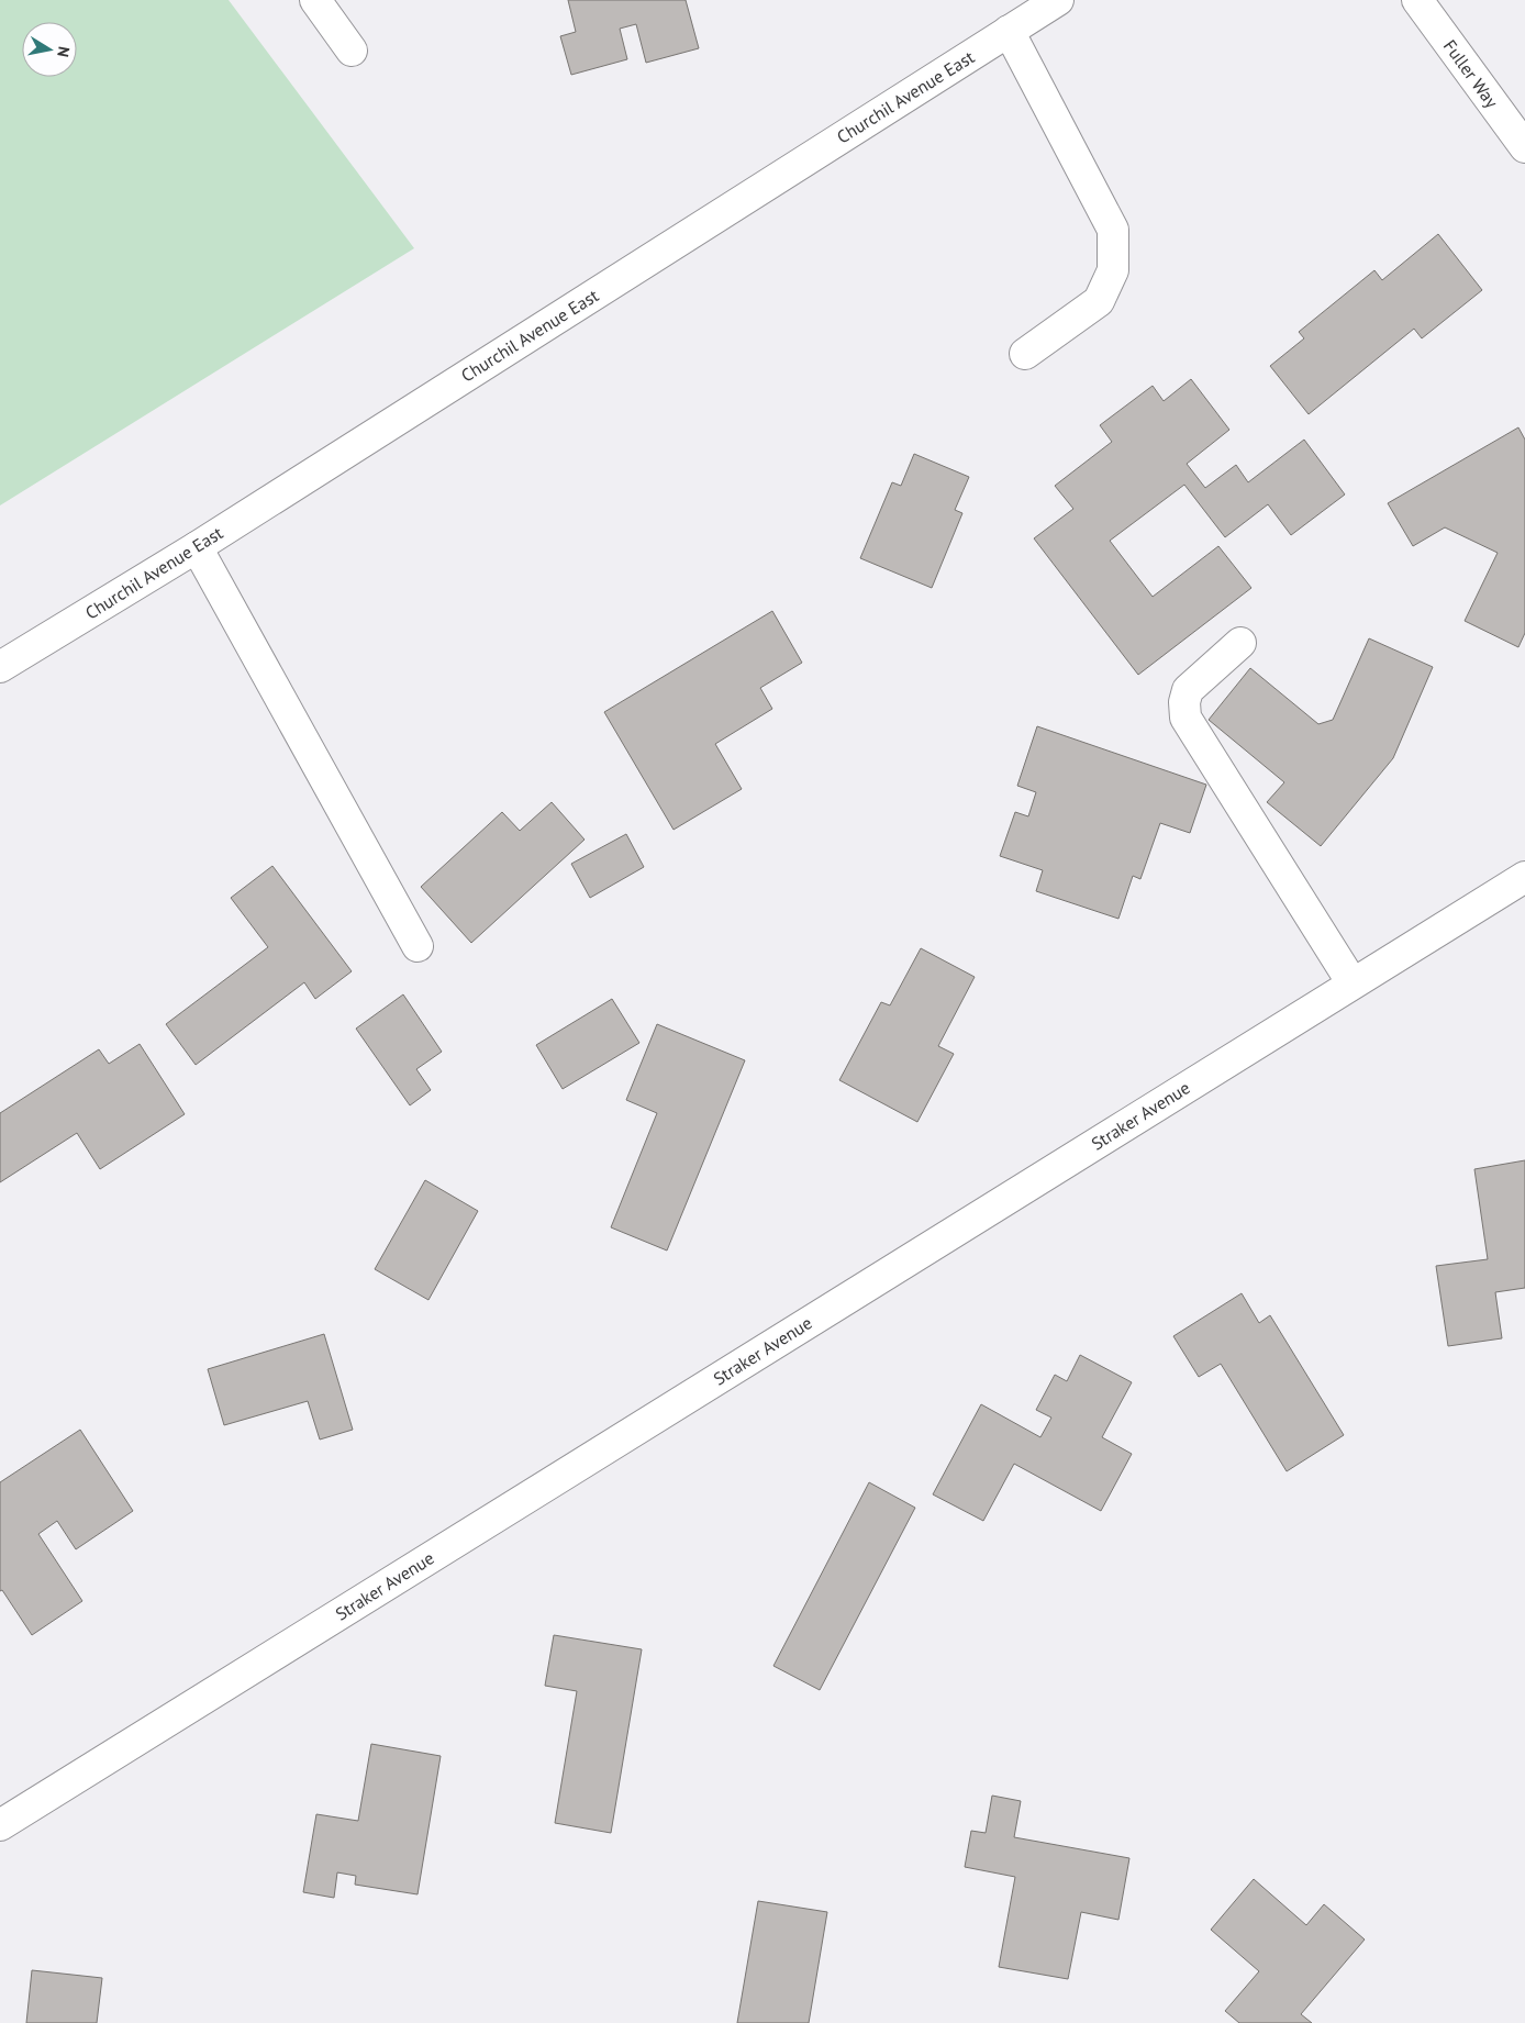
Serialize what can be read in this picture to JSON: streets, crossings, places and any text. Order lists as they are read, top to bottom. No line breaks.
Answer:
{"streets":{"street":["Fuller Way","Churchil Avenue East","Straker Avenue"]},"north":"right"}
